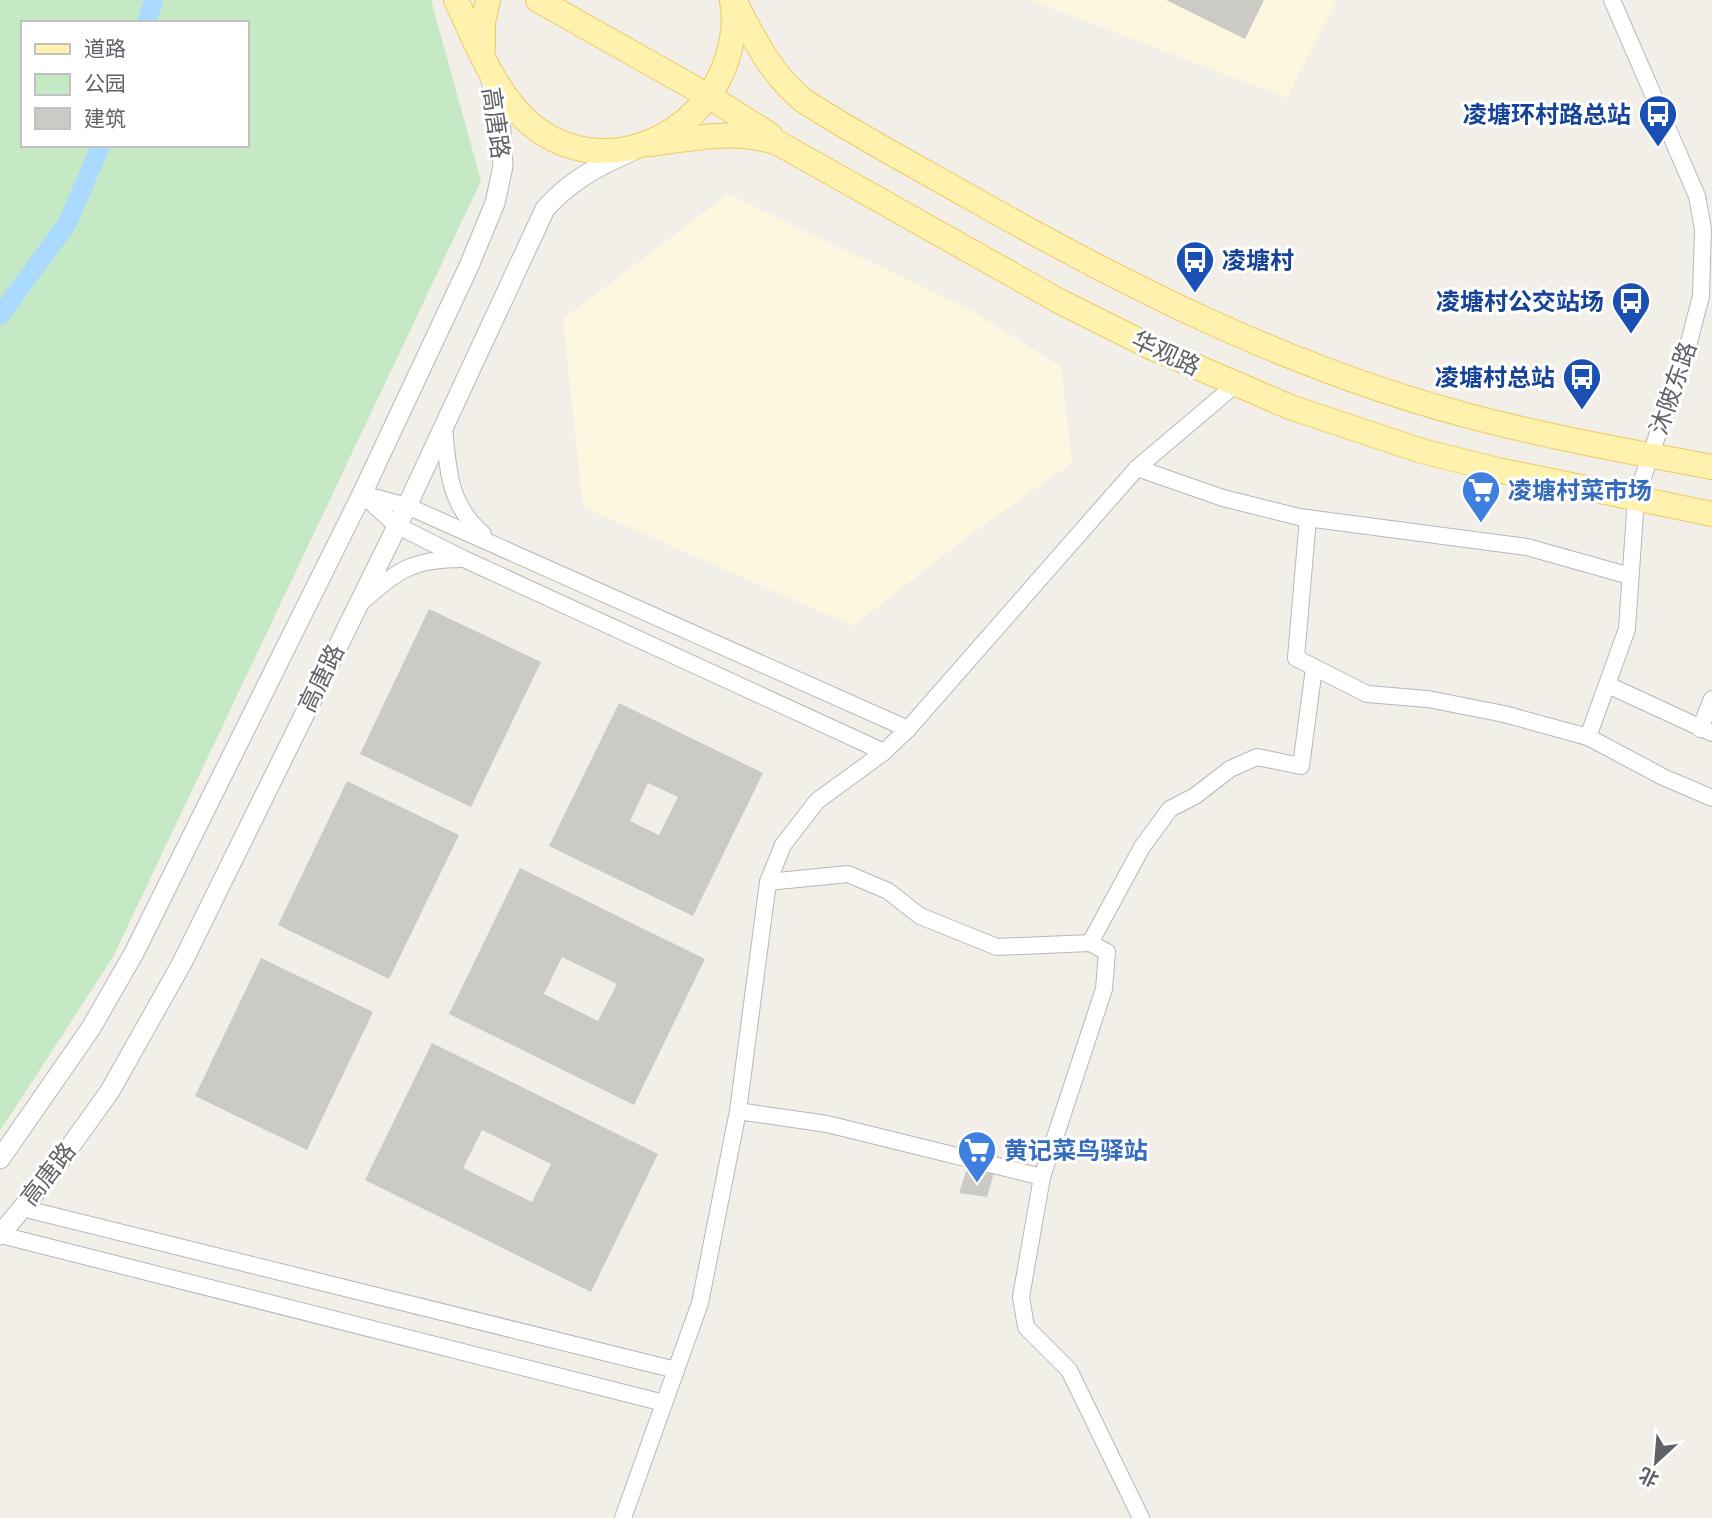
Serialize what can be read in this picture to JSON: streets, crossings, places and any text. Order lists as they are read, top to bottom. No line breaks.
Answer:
{"streets":{"main road":["华观路"],"street":["高唐路","沐陂东路"]},"crossings":[["高唐路","华观路"],["华观路","沐陂东路"]],"places":{"bus stop":["凌塘环村路总站","凌塘村","凌塘村公交站场","凌塘村总站"],"supermarket":["凌塘村菜市场","黄记菜鸟驿站"]},"legend":["道路","公园","建筑"],"north":"bottom left"}
